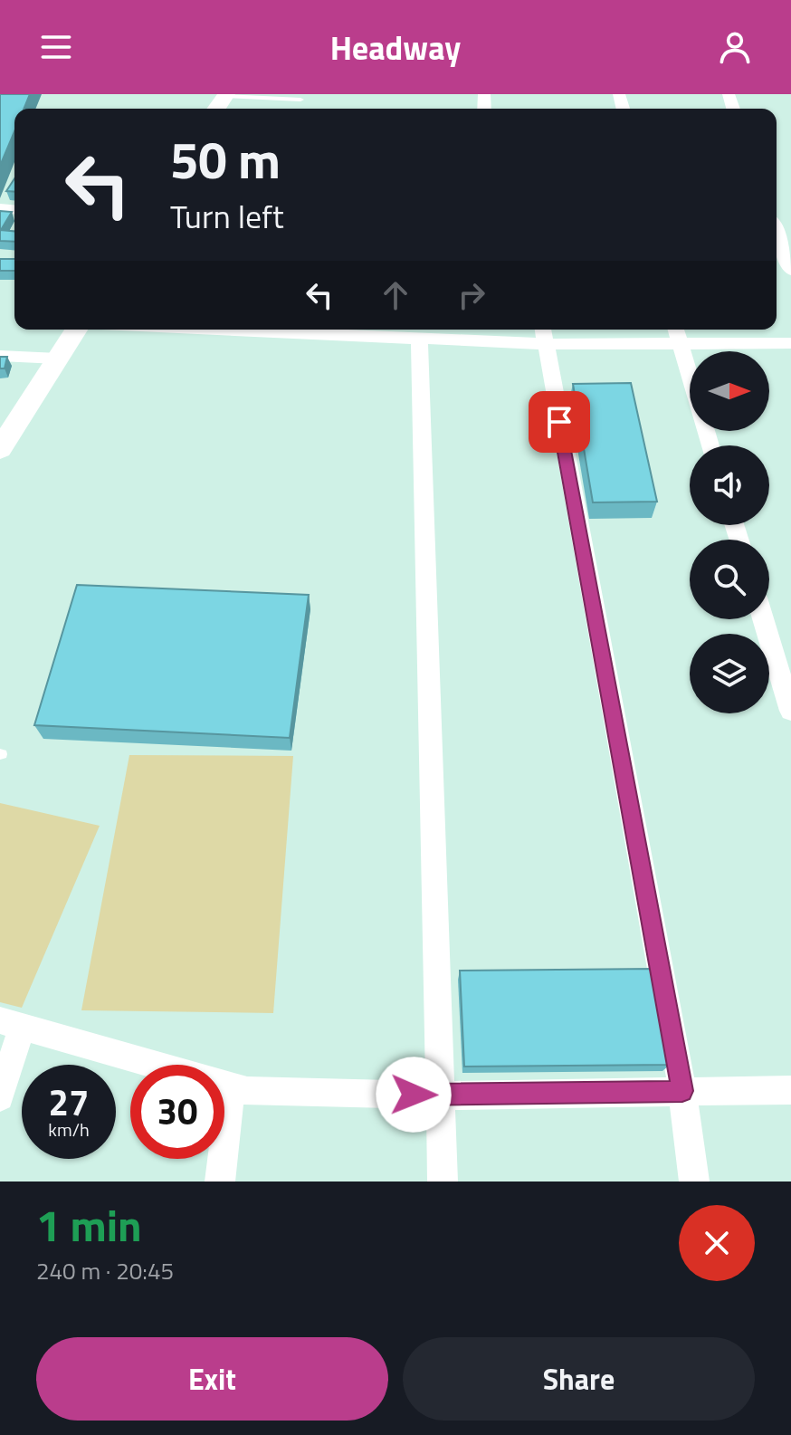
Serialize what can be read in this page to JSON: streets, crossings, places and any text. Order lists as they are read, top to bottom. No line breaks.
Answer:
{"north":"right","page":{"header":"Headway","turn":["50 m","Turn left"],"speed":"27 km/h","limit":"30","heading":["1 min","240 m · 20:45"],"buttons":["Exit","Share"]}}
